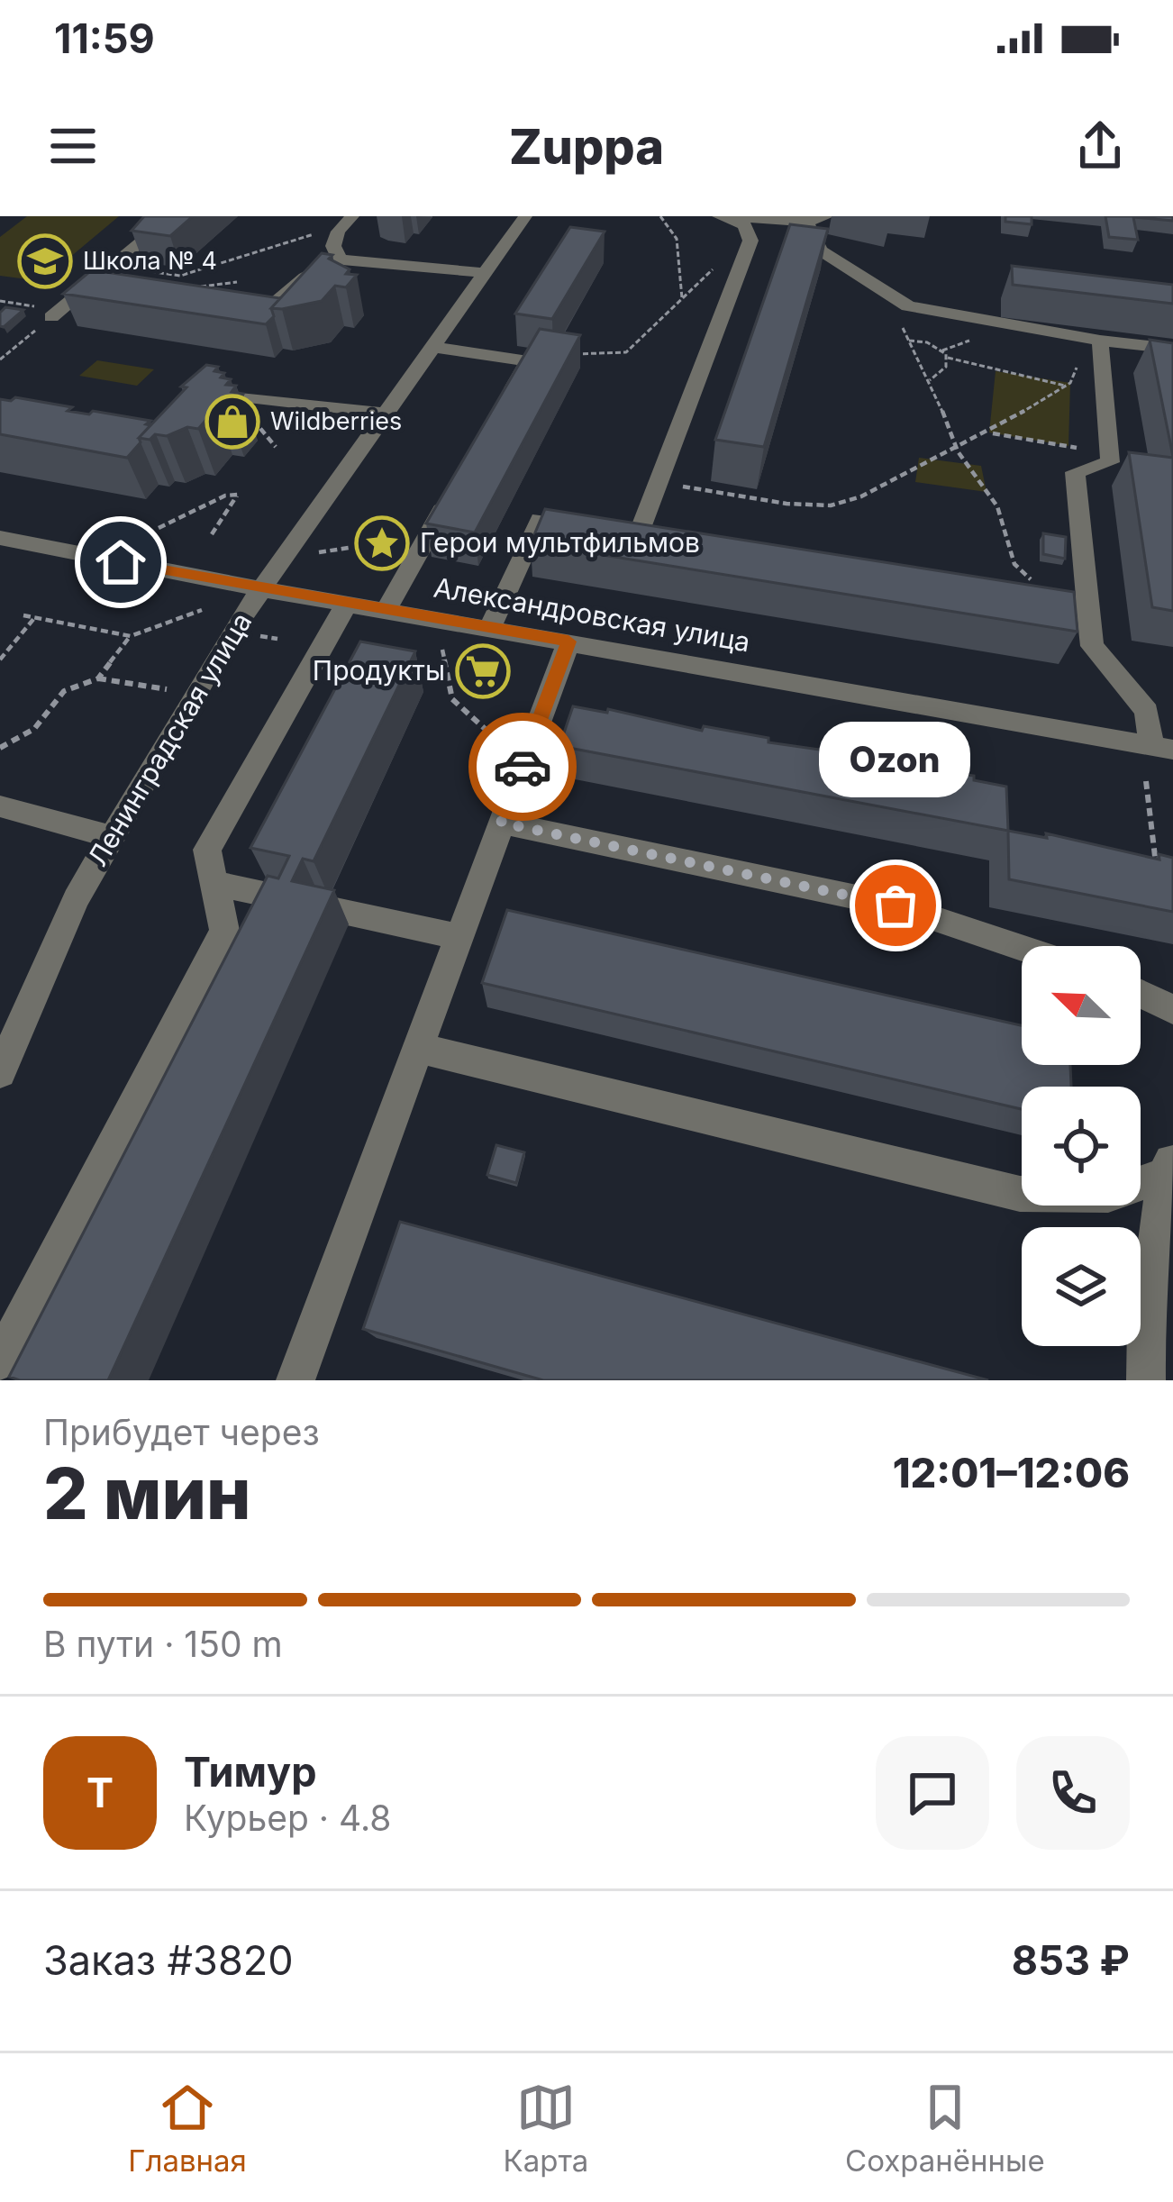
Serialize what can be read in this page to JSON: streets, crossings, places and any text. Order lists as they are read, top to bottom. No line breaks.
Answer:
{"streets":{"street":["Александровская улица","Ленинградская улица"]},"crossings":[["Александровская улица","Ленинградская улица"]],"places":{"school or university":["Школа № 4"],"shop":["Wildberries"],"place":["Герои мультфильмов"],"supermarket":["Продукты"],"other":["Ozon"]},"north":"top left","page":{"status":"11:59","header":"Zuppa","bubble":"Ozon","heading":["2 мин","Прибудет через","12:01–12:06"],"panel":["Тимур","Курьер · 4.8","Заказ #3820","853 ₽"],"bar":"В пути · 150 m","round":"Т","tabs":["Главная","Карта","Сохранённые"]}}
